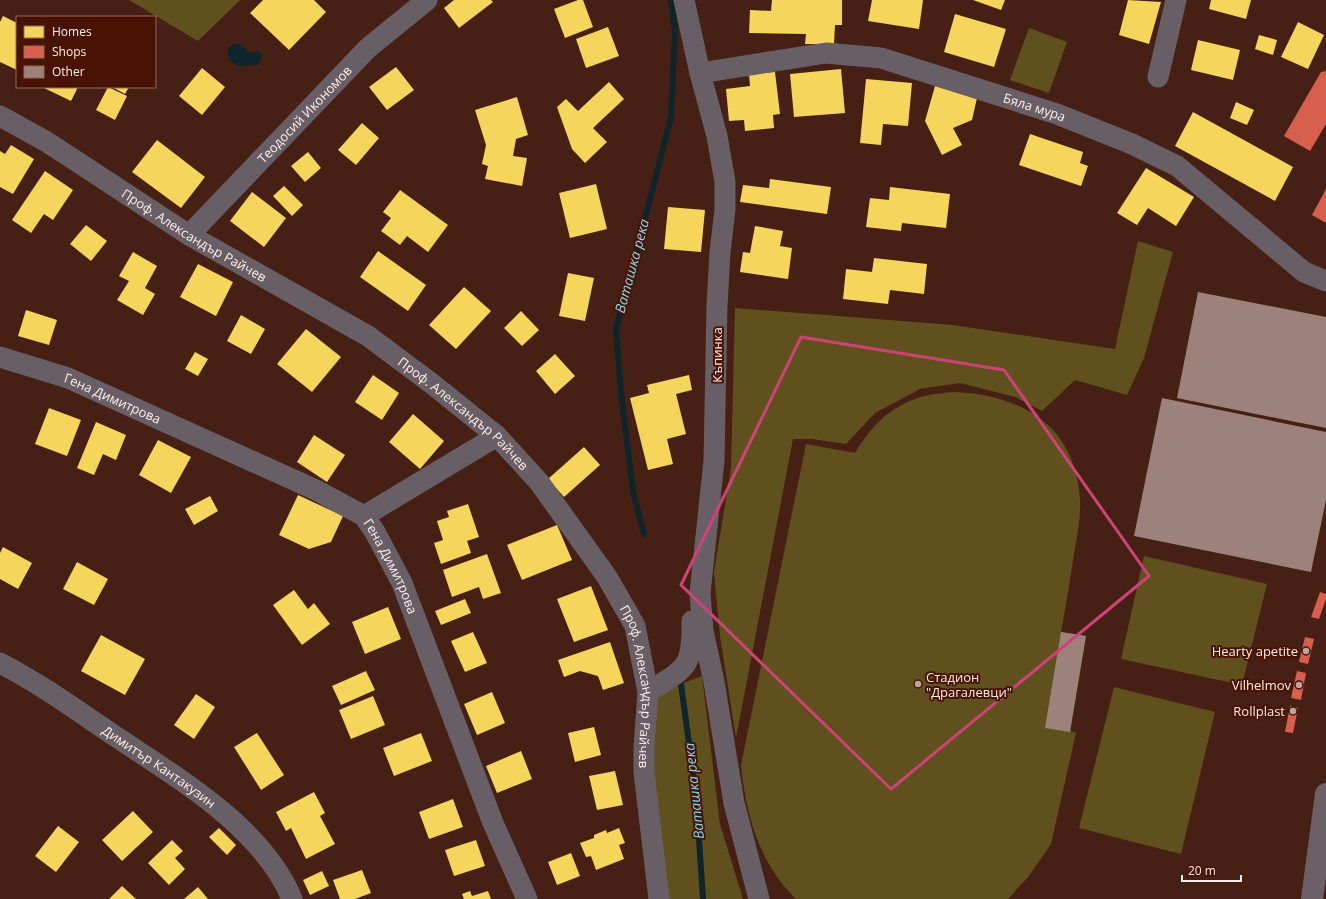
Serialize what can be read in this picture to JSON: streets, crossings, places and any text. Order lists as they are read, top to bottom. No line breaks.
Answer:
{"streets":{"street":["Бяла мура","Теодосий Икономов","Проф. Александър Райчев","Къпинка","Гена Димитрова","Димитър Кантакузин"]},"crossings":[["Бяла мура","Къпинка"],["Теодосий Икономов","Проф. Александър Райчев"],["Проф. Александър Райчев","Къпинка"]],"water":["Ваташка река"],"places":["Hearty apetite","Стадион \"Драгалевци\"","Vilhelmov","Rollplast"],"legend":["Homes","Shops","Other"],"scale_bar":"20 m"}
